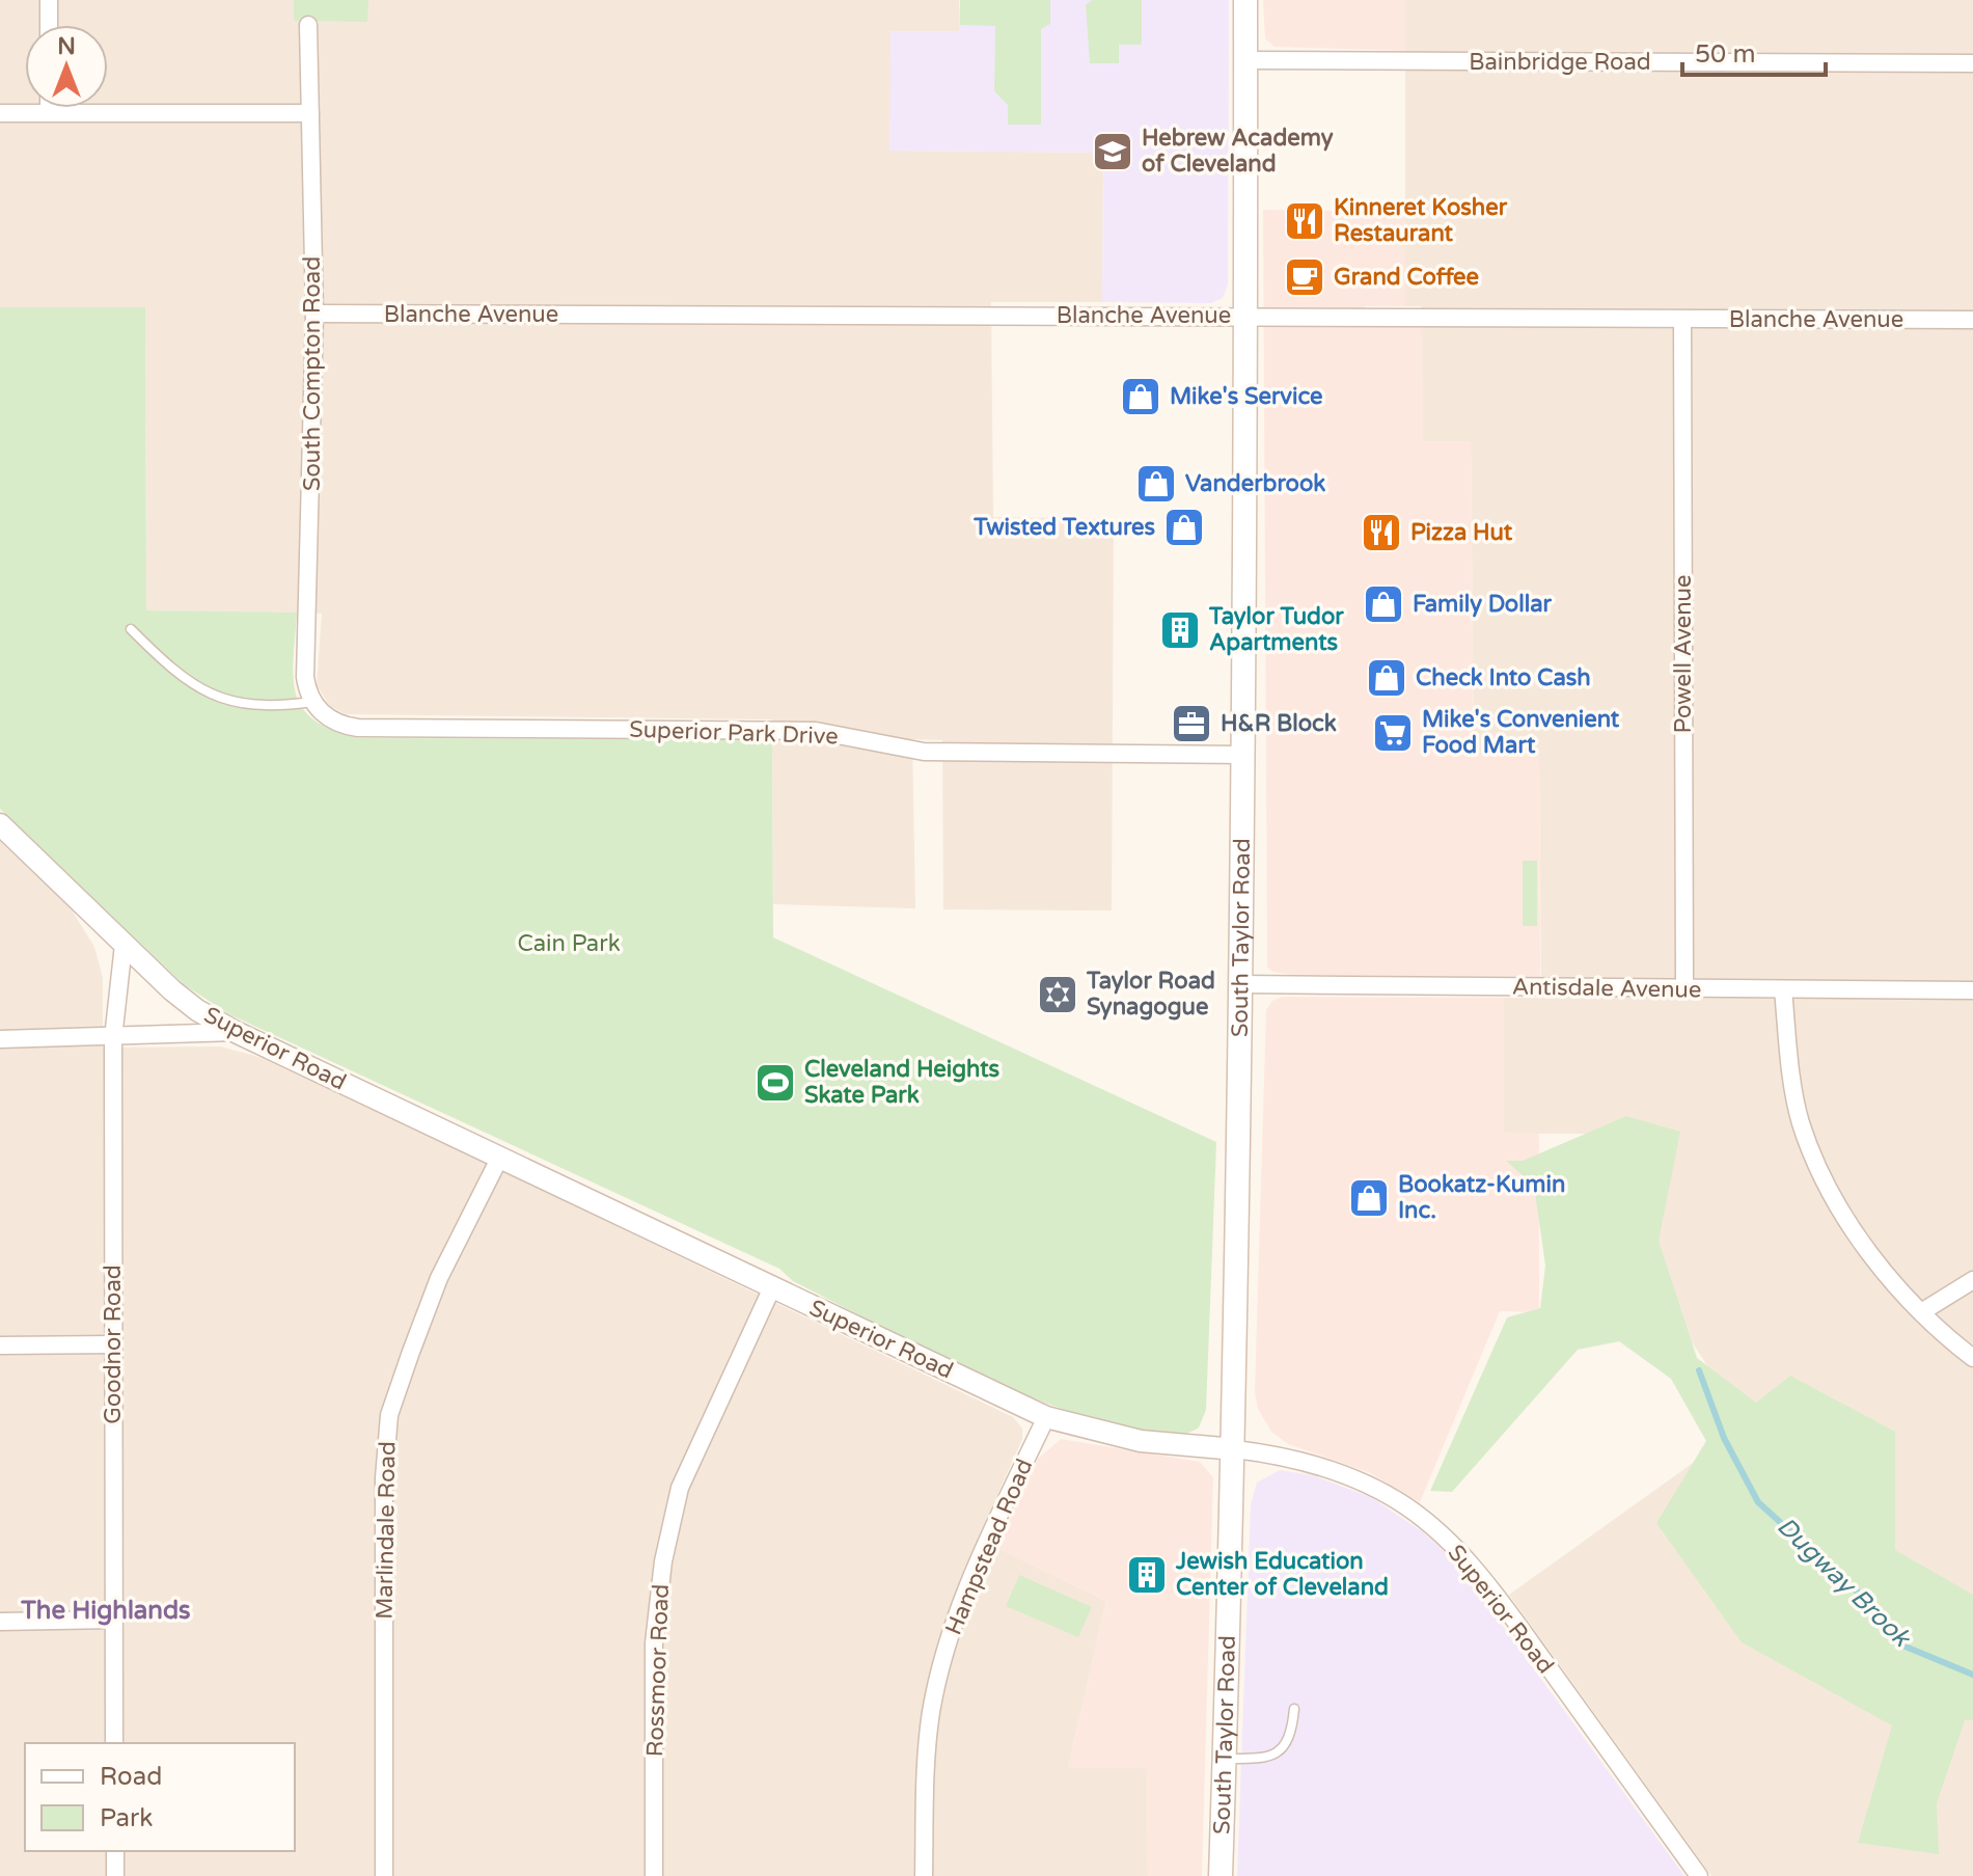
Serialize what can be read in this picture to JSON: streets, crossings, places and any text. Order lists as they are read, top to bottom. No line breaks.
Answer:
{"streets":{"main road":["South Taylor Road"],"street":["Bainbridge Road","Blanche Avenue","South Compton Road","Powell Avenue","Superior Park Drive","Antisdale Avenue","Superior Road","Goodnor Road","Marlindale Road","Hampstead Road","Rossmoor Road"]},"crossings":[["Bainbridge Road","South Taylor Road"],["Blanche Avenue","South Compton Road"],["Blanche Avenue","Powell Avenue"],["Blanche Avenue","South Taylor Road"],["South Compton Road","Superior Park Drive"],["Powell Avenue","Antisdale Avenue"],["Superior Park Drive","South Taylor Road"],["South Taylor Road","Antisdale Avenue"],["South Taylor Road","Superior Road"],["Superior Road","Goodnor Road"],["Superior Road","Marlindale Road"],["Superior Road","Hampstead Road"],["Superior Road","Rossmoor Road"]],"districts":["The Highlands"],"water":["Dugway Brook"],"parks":["Cain Park"],"places":{"school or university":["Hebrew Academy of Cleveland"],"restaurant":["Kinneret Kosher Restaurant","Pizza Hut"],"cafe":["Grand Coffee"],"shop":["Mike's Service","Vanderbrook","Twisted Textures","Family Dollar","Check Into Cash","Bookatz-Kumin Inc."],"building":["Taylor Tudor Apartments","Jewish Education Center of Cleveland"],"office":["H&R Block"],"supermarket":["Mike's Convenient Food Mart"],"synagogue":["Taylor Road Synagogue"],"sports":["Cleveland Heights Skate Park"]},"legend":["Road","Park"],"scale_bar":"50 m","north":"top"}
